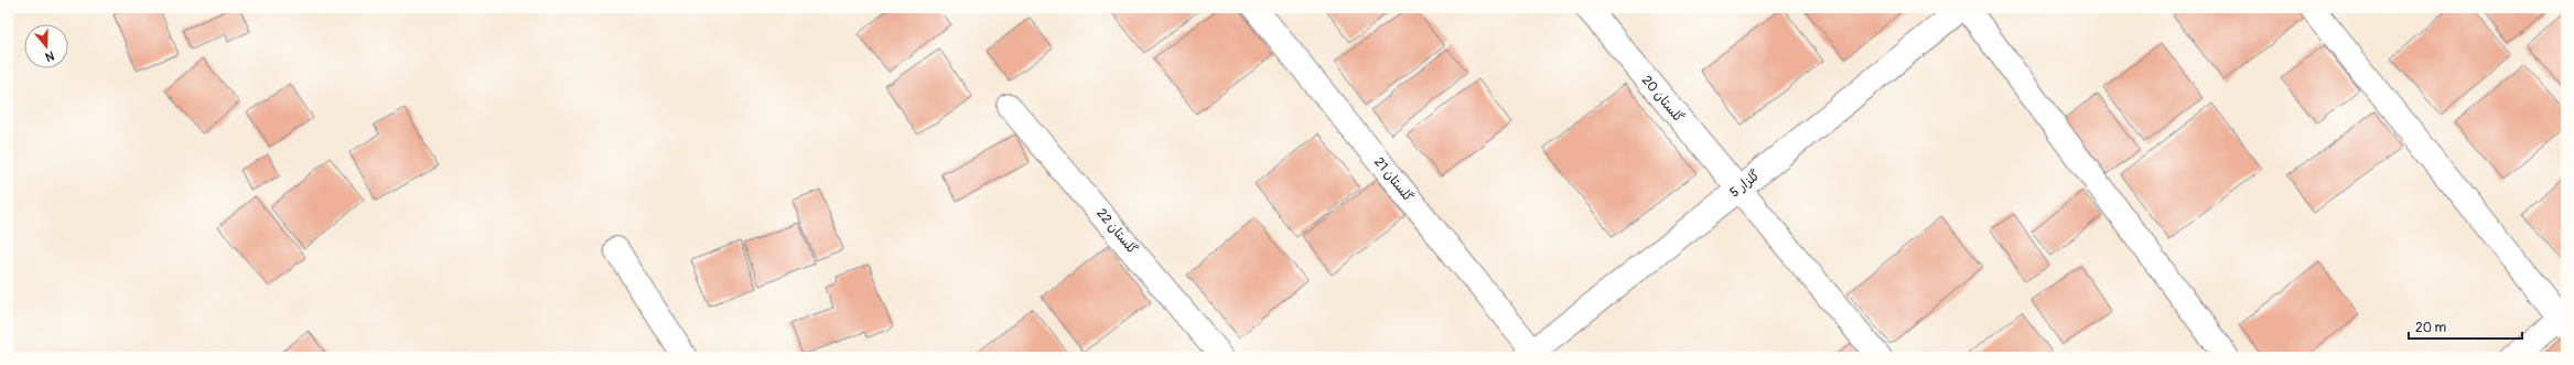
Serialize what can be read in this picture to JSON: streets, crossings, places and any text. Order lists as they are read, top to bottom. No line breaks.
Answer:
{"streets":{"street":["گلستان 20","گلستان 21","گلزار 5","گلستان 22"]},"crossings":[["گلستان 20","گلزار 5"],["گلستان 21","گلزار 5"]],"scale_bar":"20 m","north":"bottom"}
